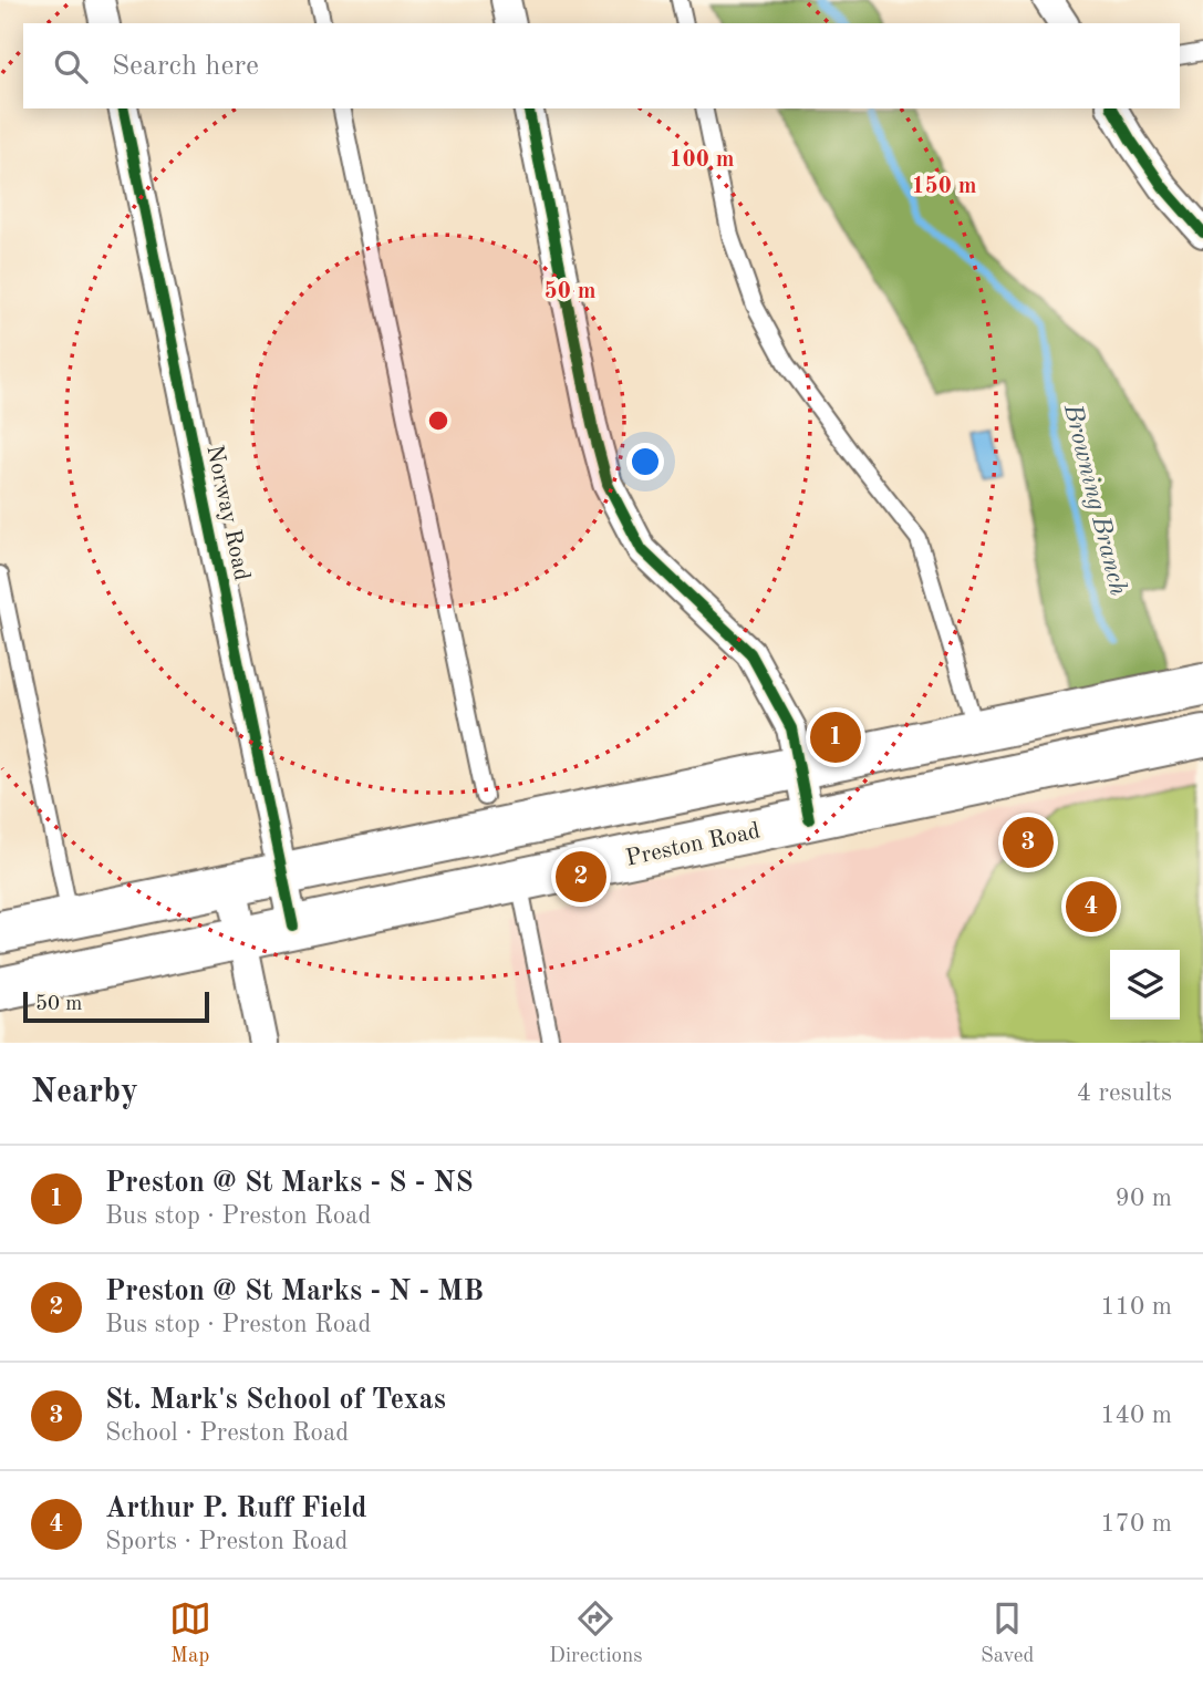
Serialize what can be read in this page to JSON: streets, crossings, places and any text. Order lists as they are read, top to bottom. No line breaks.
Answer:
{"streets":{"main road":["Preston Road"],"street":["Norway Road"]},"crossings":[["Norway Road","Preston Road"]],"water":["Browning Branch"],"scale_bar":"50 m","page":{"search":"Search here","pins":["1","3","2","4"],"scale":"50 m","heading":["Nearby","4 results"],"list":[{"mark":"1","name":"Preston @ St Marks - S - NS","note":"Bus stop · Preston Road","value":"90 m"},{"mark":"2","name":"Preston @ St Marks - N - MB","note":"Bus stop · Preston Road","value":"110 m"},{"mark":"3","name":"St. Mark's School of Texas","note":"School · Preston Road","value":"140 m"},{"mark":"4","name":"Arthur P. Ruff Field","note":"Sports · Preston Road","value":"170 m"}],"nav":["Map","Directions","Saved"]},"rings":["100 m","150 m","50 m"]}
